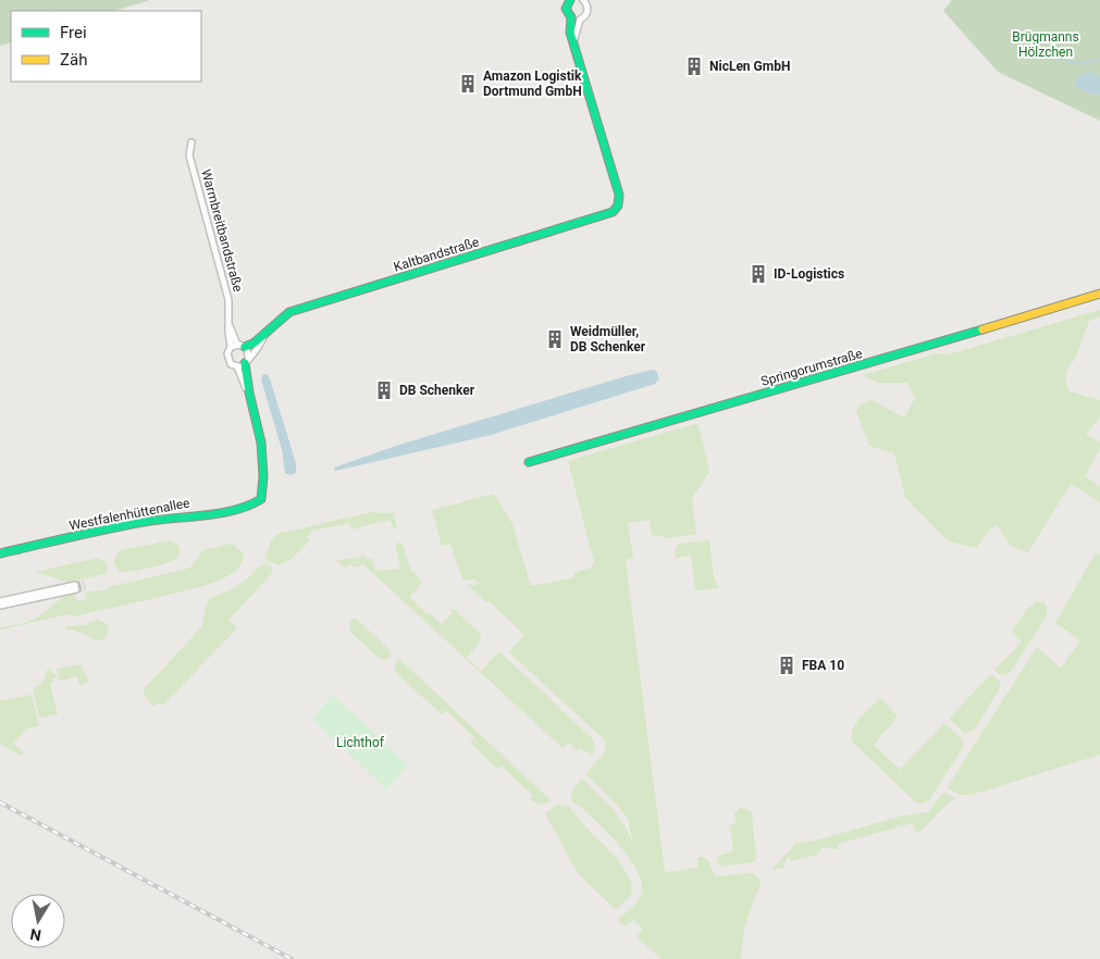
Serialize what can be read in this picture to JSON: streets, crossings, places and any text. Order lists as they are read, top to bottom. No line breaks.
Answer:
{"streets":{"street":["Warmbreitbandstraße","Kaltbandstraße","Springorumstraße","Westfalenhüttenallee"]},"crossings":[["Warmbreitbandstraße","Kaltbandstraße"],["Warmbreitbandstraße","Westfalenhüttenallee"],["Kaltbandstraße","Westfalenhüttenallee"]],"parks":["Brügmanns Hölzchen","Lichthof"],"places":{"building":["NicLen GmbH","Amazon Logistik Dortmund GmbH","ID-Logistics","Weidmüller, DB Schenker","DB Schenker","FBA 10"]},"legend":["Frei","Zäh"],"north":"bottom"}
